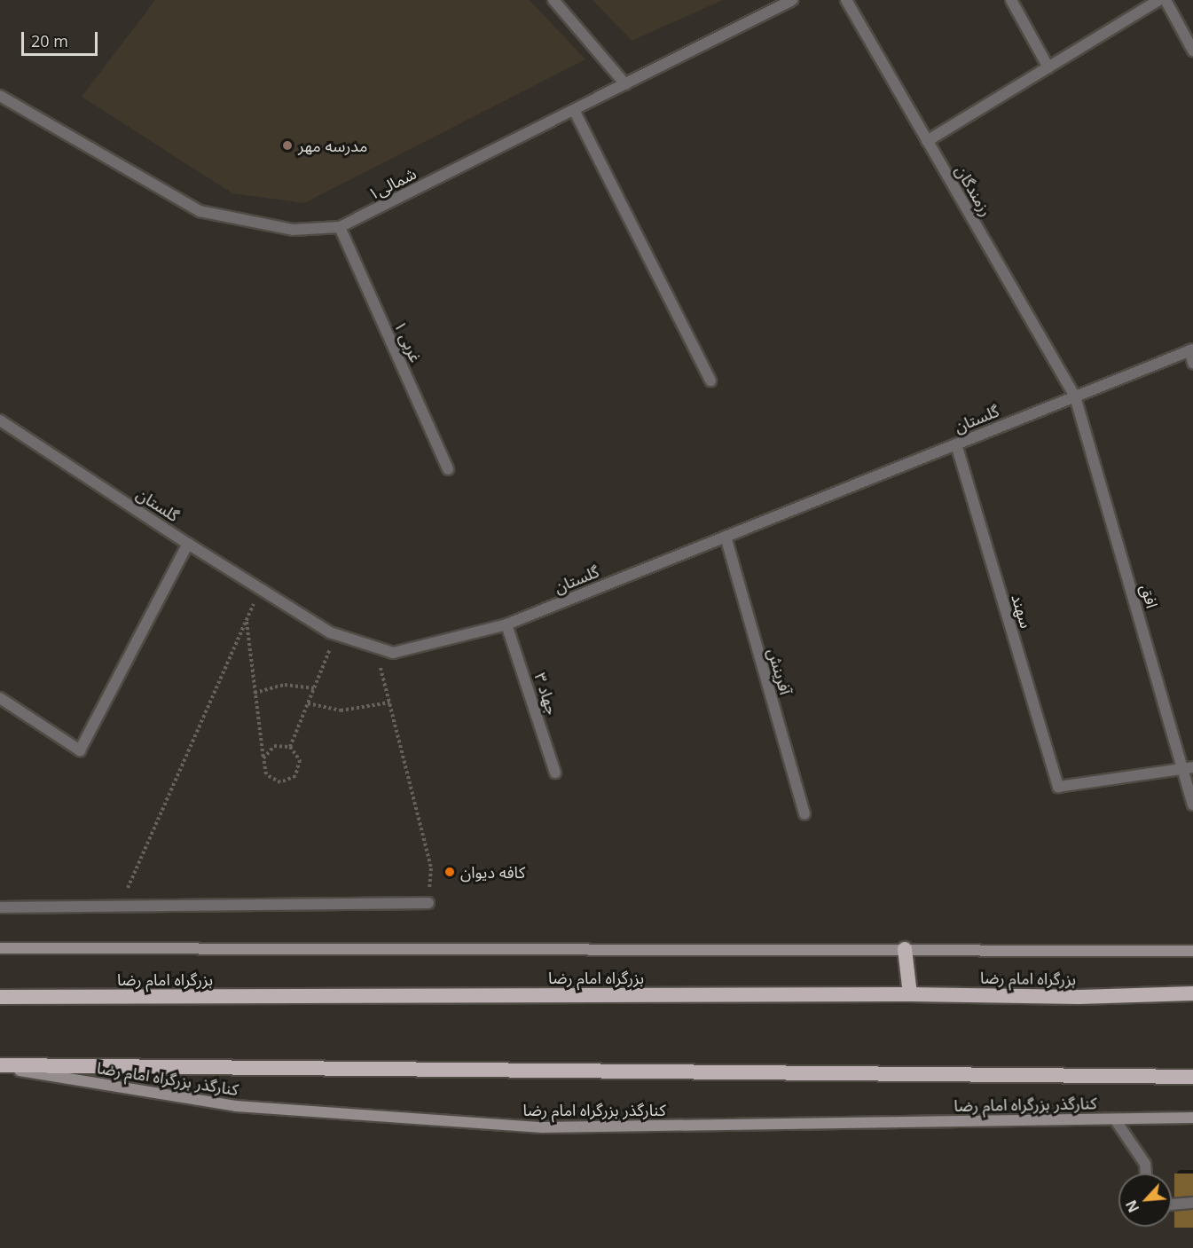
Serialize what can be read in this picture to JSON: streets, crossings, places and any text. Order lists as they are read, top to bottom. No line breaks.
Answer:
{"streets":{"highway":["بزرگراه امام رضا"],"main road":["کنارگذر بزرگراه امام رضا"],"street":["شمالی۱","رزمندگان","غربی ۱","گلستان","افق","سهند","آفرینش","جهاد ۳"]},"crossings":[["شمالی۱","غربی ۱"],["رزمندگان","گلستان"],["رزمندگان","افق"],["گلستان","افق"],["گلستان","سهند"],["گلستان","آفرینش"],["گلستان","جهاد ۳"],["افق","سهند"]],"places":["مدرسه مهر","کافه دیوان"],"scale_bar":"20 m","north":"bottom left"}
